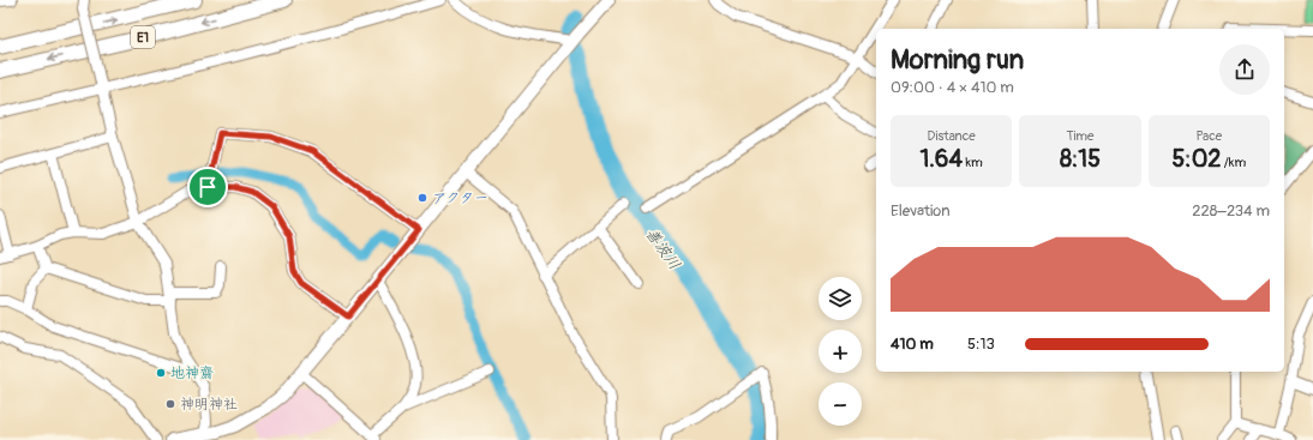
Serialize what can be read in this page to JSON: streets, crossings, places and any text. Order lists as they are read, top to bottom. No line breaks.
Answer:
{"streets":{"highway":["E1"]},"water":["善波川"],"places":["アクター","地神齋","神明神社"],"page":{"heading":["Morning run","09:00 · 4 × 410 m"],"stats":[["Distance","1.64 km"],["Time","8:15"],["Pace","5:02 /km"]],"chart":["Elevation","228–234 m"],"map_buttons":["+","−"],"list":[{"name":"410 m","note":"5:13"}]}}
